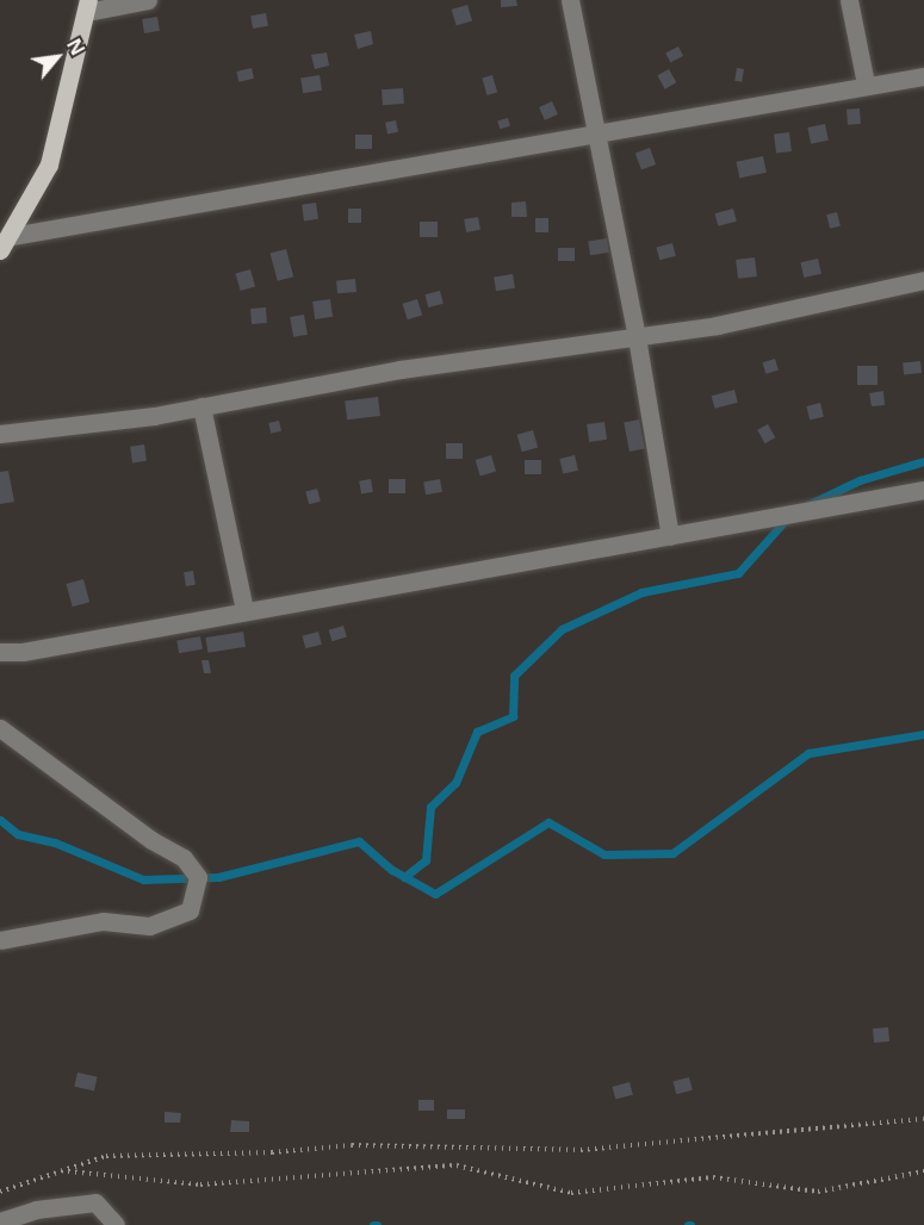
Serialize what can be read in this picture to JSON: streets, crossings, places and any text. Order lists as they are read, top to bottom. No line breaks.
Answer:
{"north":"top right"}
